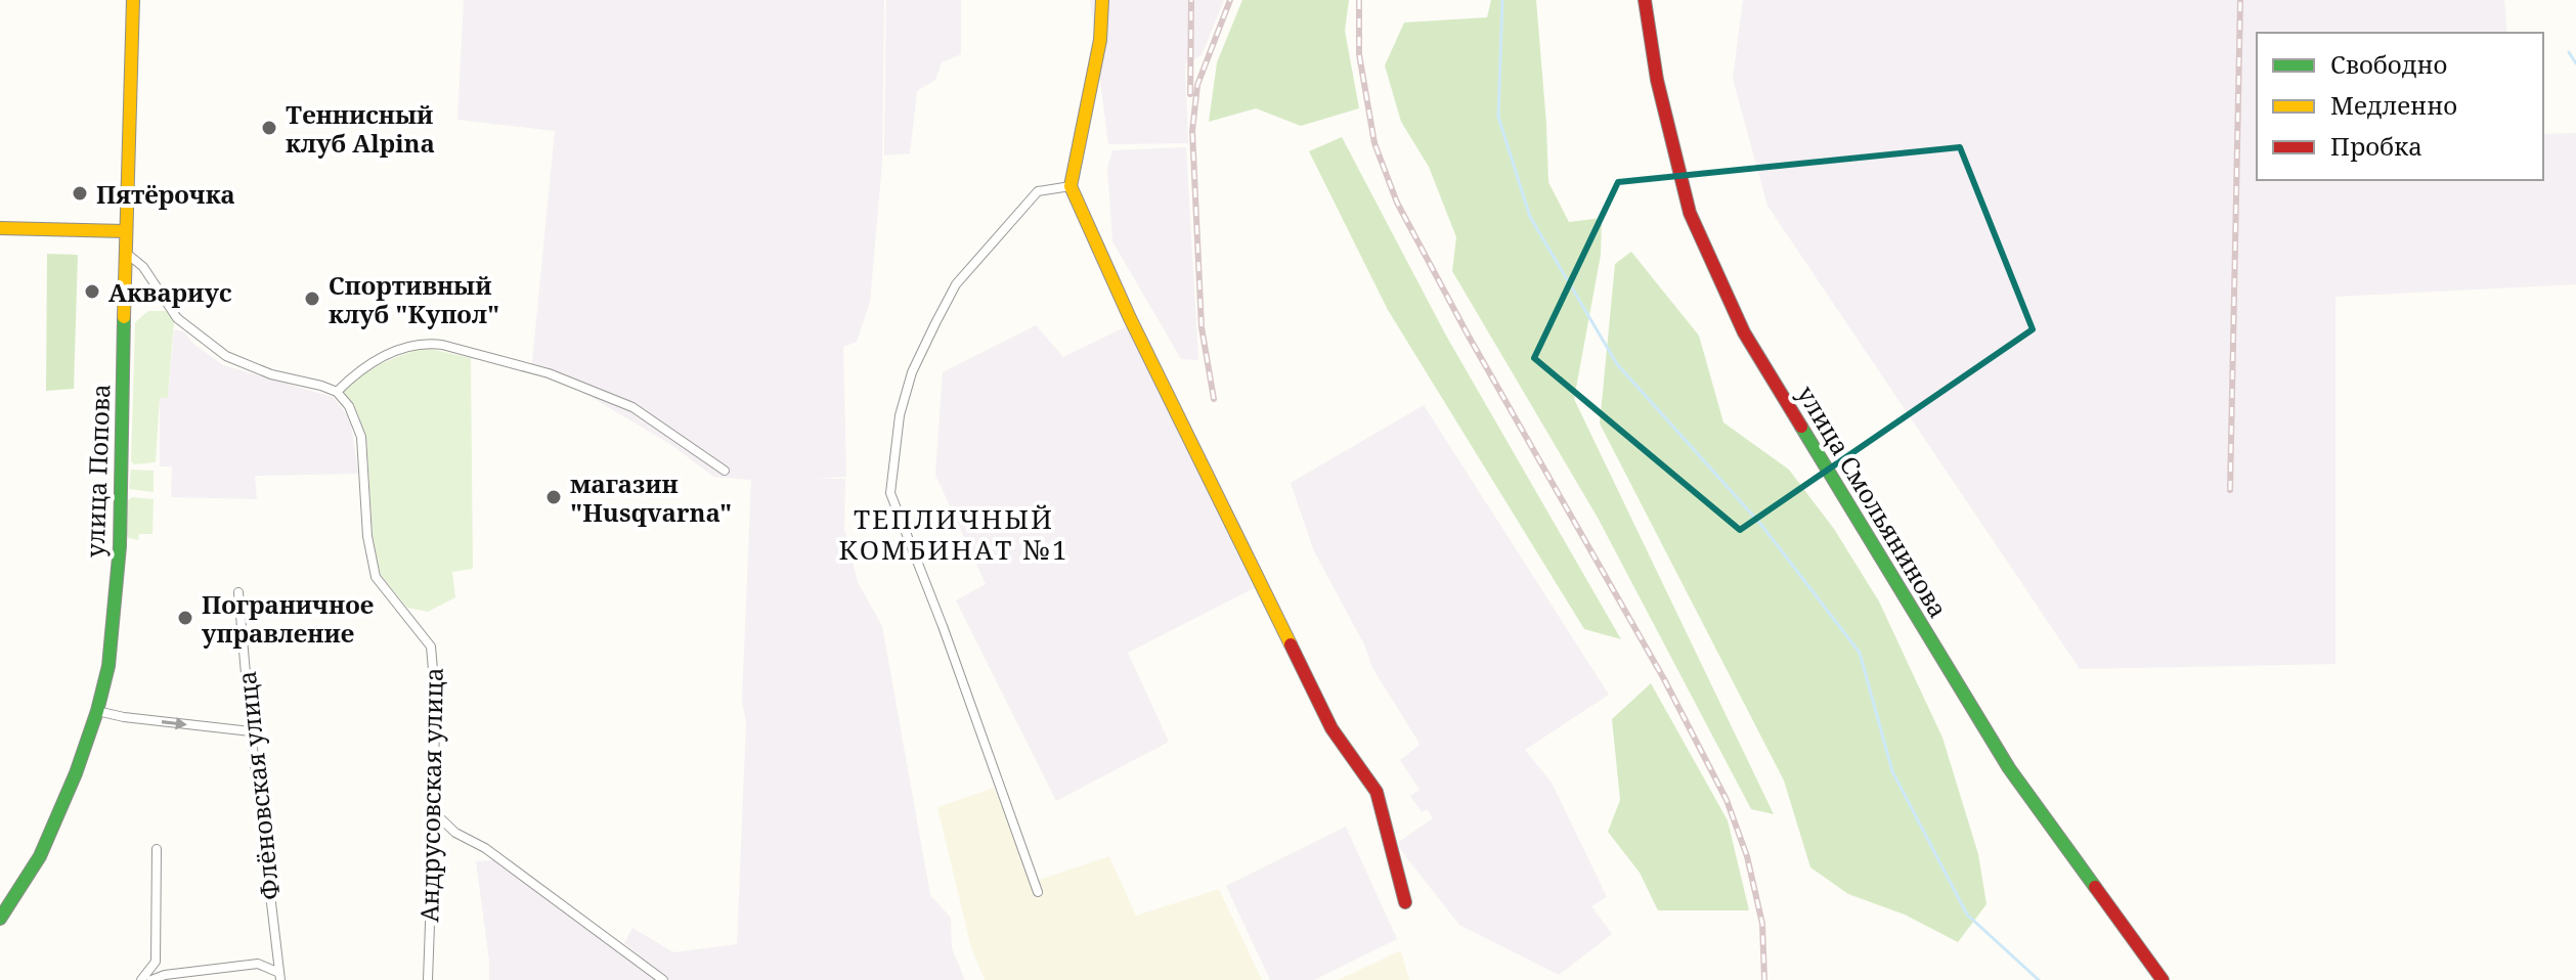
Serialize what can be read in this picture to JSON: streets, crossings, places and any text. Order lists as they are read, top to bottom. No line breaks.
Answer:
{"streets":{"street":["улица Попова","улица Смольянинова","Флёновская улица","Андрусовская улица"]},"districts":["ТЕПЛИЧНЫЙ КОМБИНАТ №1"],"places":["Теннисный клуб Alpina","Пятёрочка","Аквариус","Спортивный клуб \"Купол\"","магазин \"Husqvarna\"","Пограничное управление"],"legend":["Свободно","Медленно","Пробка"]}
